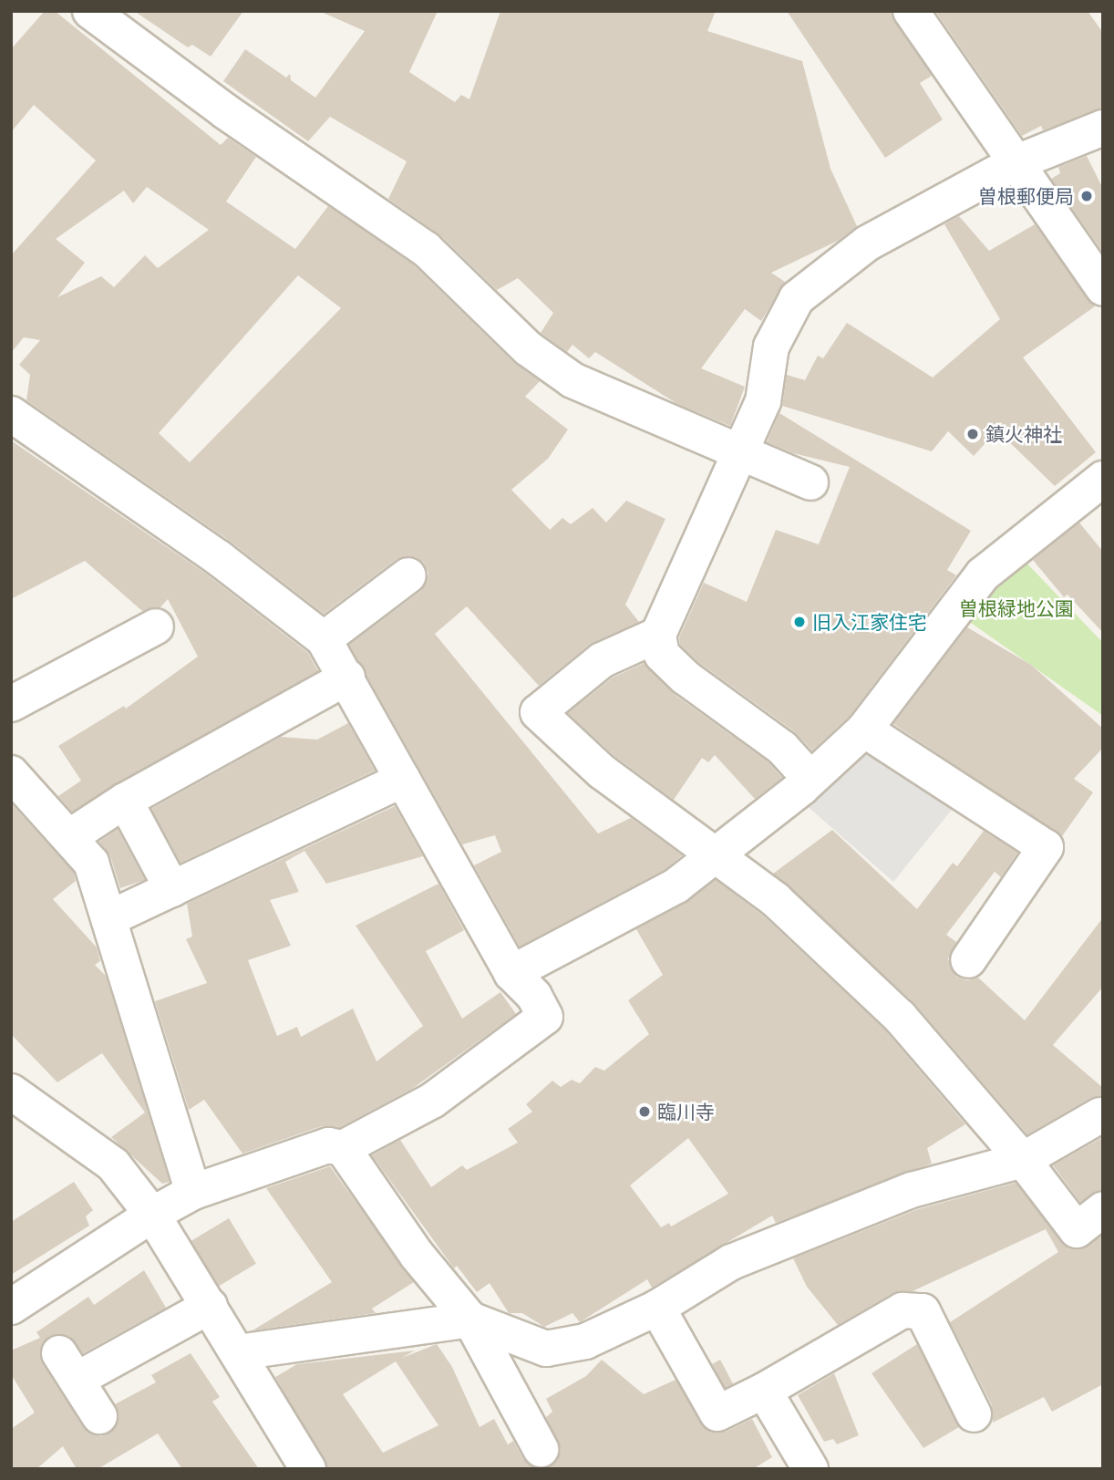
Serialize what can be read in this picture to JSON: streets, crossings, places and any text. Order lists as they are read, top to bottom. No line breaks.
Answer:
{"parks":["曽根緑地公園"],"places":["曽根郵便局","鎮火神社","旧入江家住宅","臨川寺"]}
